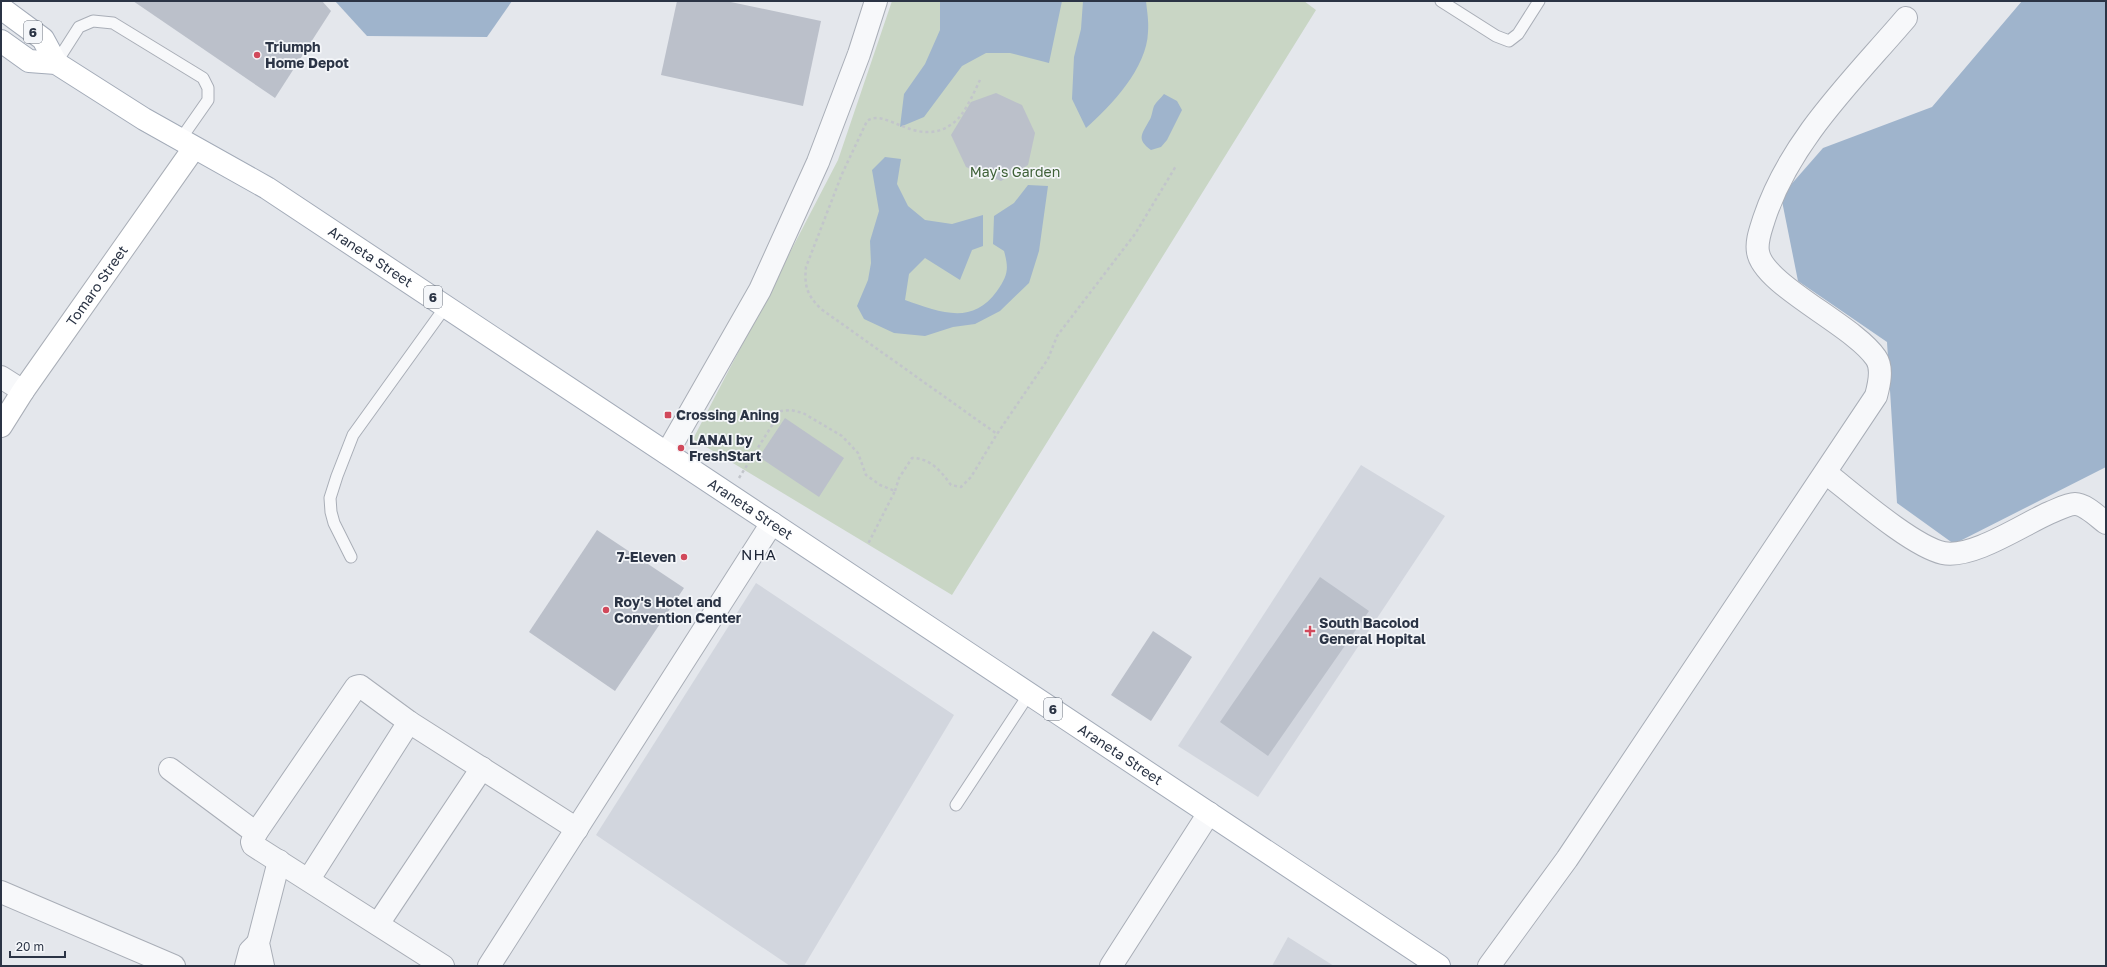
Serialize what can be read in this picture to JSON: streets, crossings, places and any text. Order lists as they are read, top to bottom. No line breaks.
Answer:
{"streets":{"main road":["6","Araneta Street","Tomaro Street"]},"crossings":[["6","Araneta Street"],["Araneta Street","Tomaro Street"]],"districts":["NHA"],"parks":["May's Garden"],"places":{"other":["Triumph Home Depot","LANAI by FreshStart","7-Eleven","Roy's Hotel and Convention Center"],"transit":["Crossing Aning"],"health":["South Bacolod General Hopital"]},"scale_bar":"20 m"}
